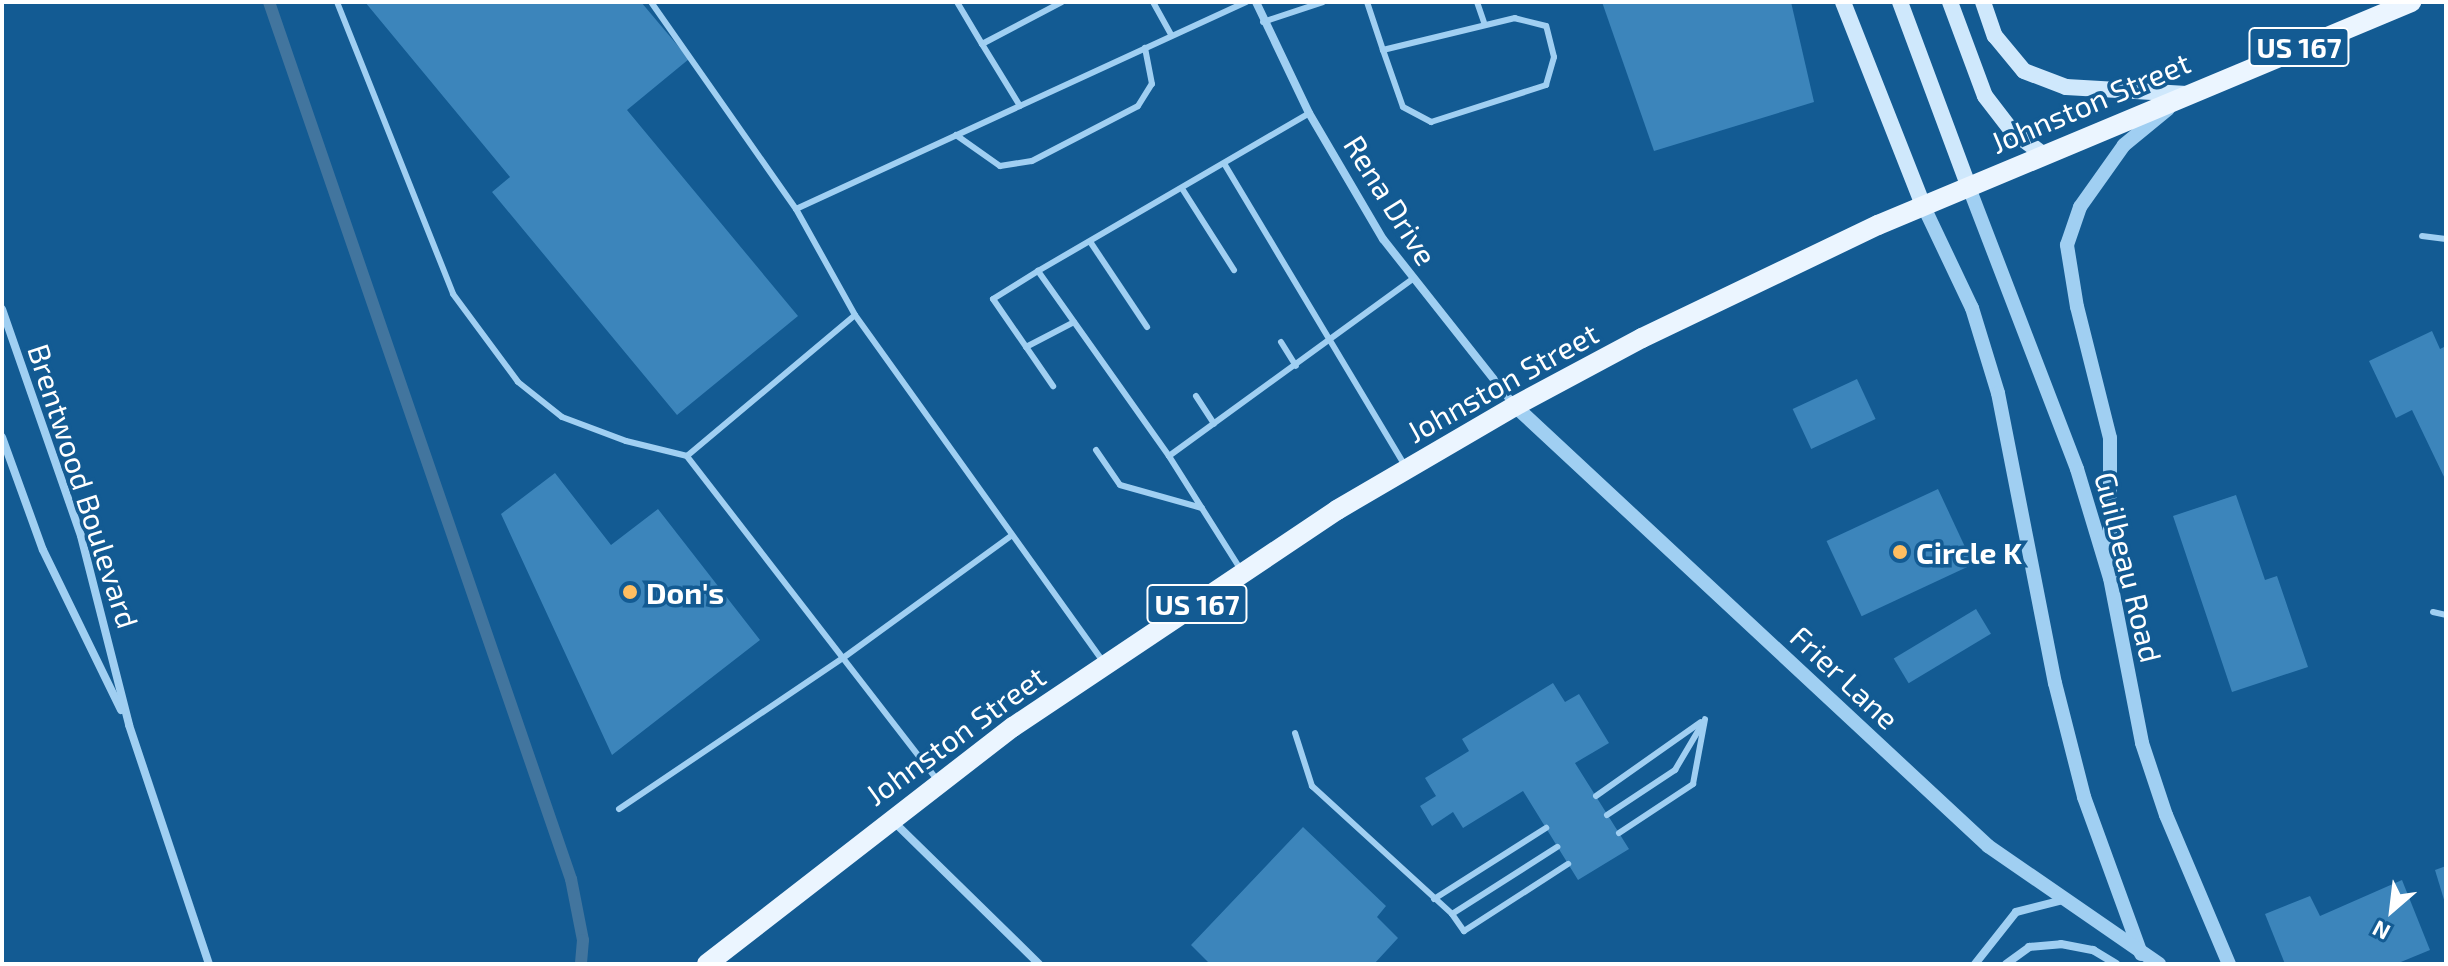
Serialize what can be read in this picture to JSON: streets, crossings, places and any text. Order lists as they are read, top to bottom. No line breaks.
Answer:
{"streets":{"main road":["US 167","Johnston Street"],"street":["Rena Drive","Brentwood Boulevard","Guilbeau Road","Frier Lane"]},"crossings":[["Johnston Street","Rena Drive"],["Johnston Street","Guilbeau Road"],["Johnston Street","Frier Lane"],["Rena Drive","Frier Lane"]],"places":["Circle K","Don's"],"north":"bottom left"}
